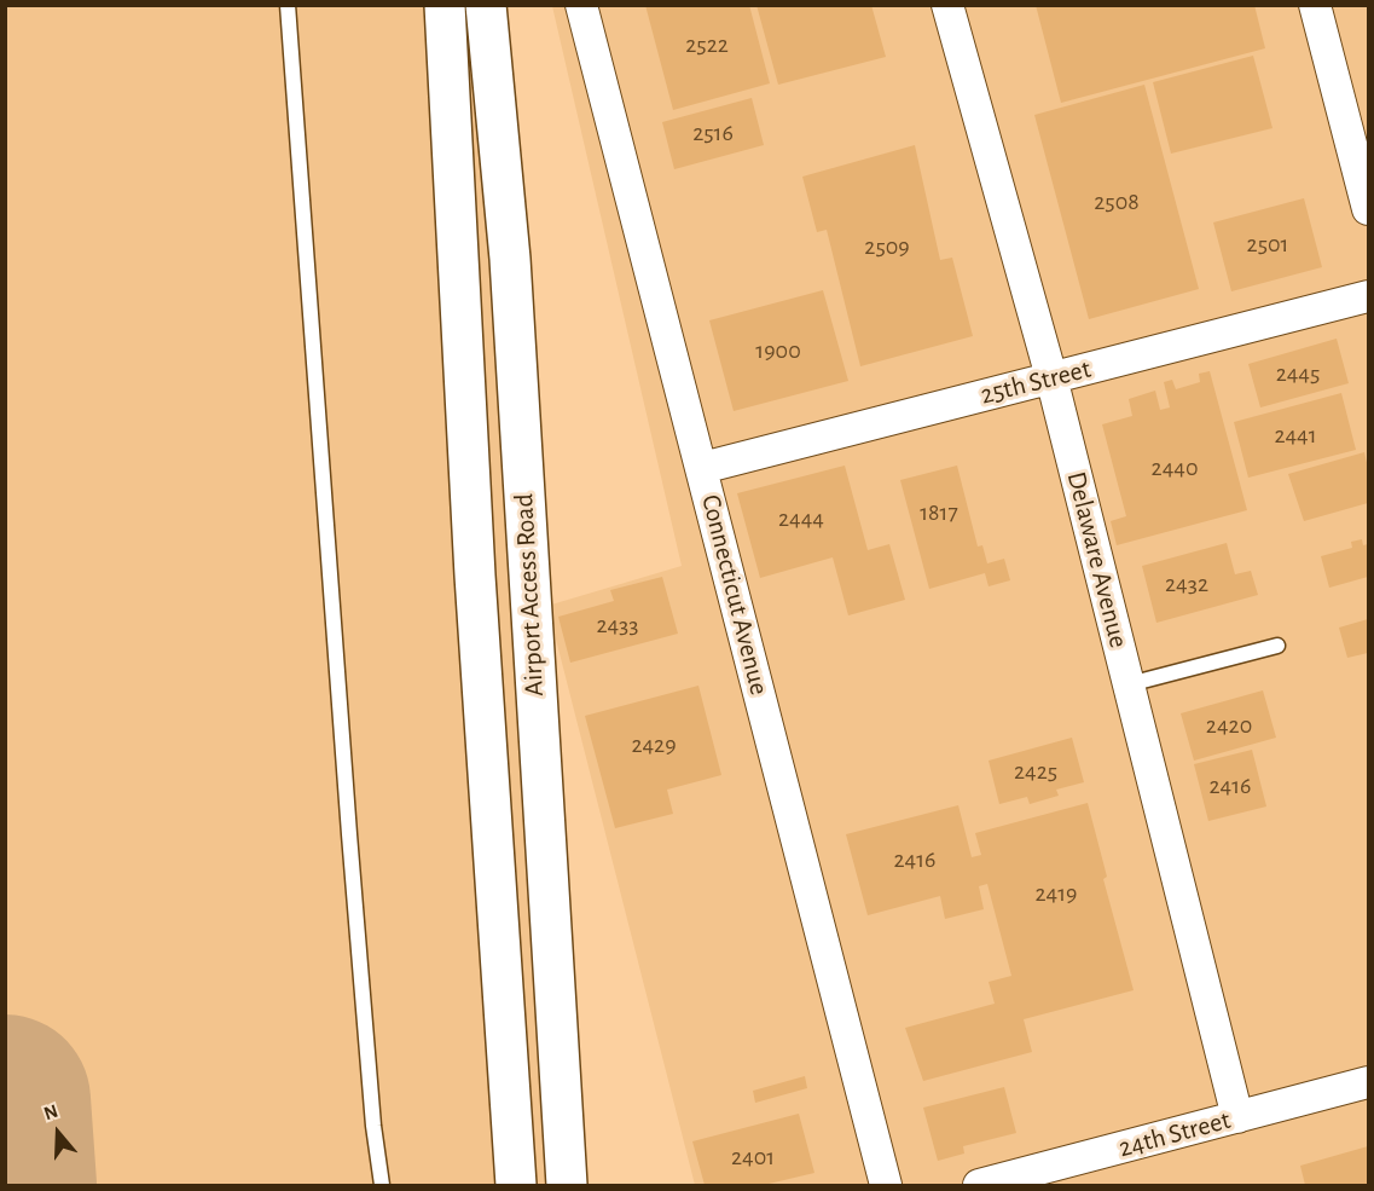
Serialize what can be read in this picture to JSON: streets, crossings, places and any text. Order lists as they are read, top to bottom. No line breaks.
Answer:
{"streets":{"main road":["Airport Access Road"],"street":["25th Street","Delaware Avenue","Connecticut Avenue","24th Street"]},"crossings":[["25th Street","Delaware Avenue"],["25th Street","Connecticut Avenue"],["Delaware Avenue","24th Street"]],"house_numbers":["2522","2516","2508","2501","2509","1900","2445","2441","2440","1817","2444","2432","2433","2420","2429","2425","2416","2416","2419","2401"],"north":"top"}
